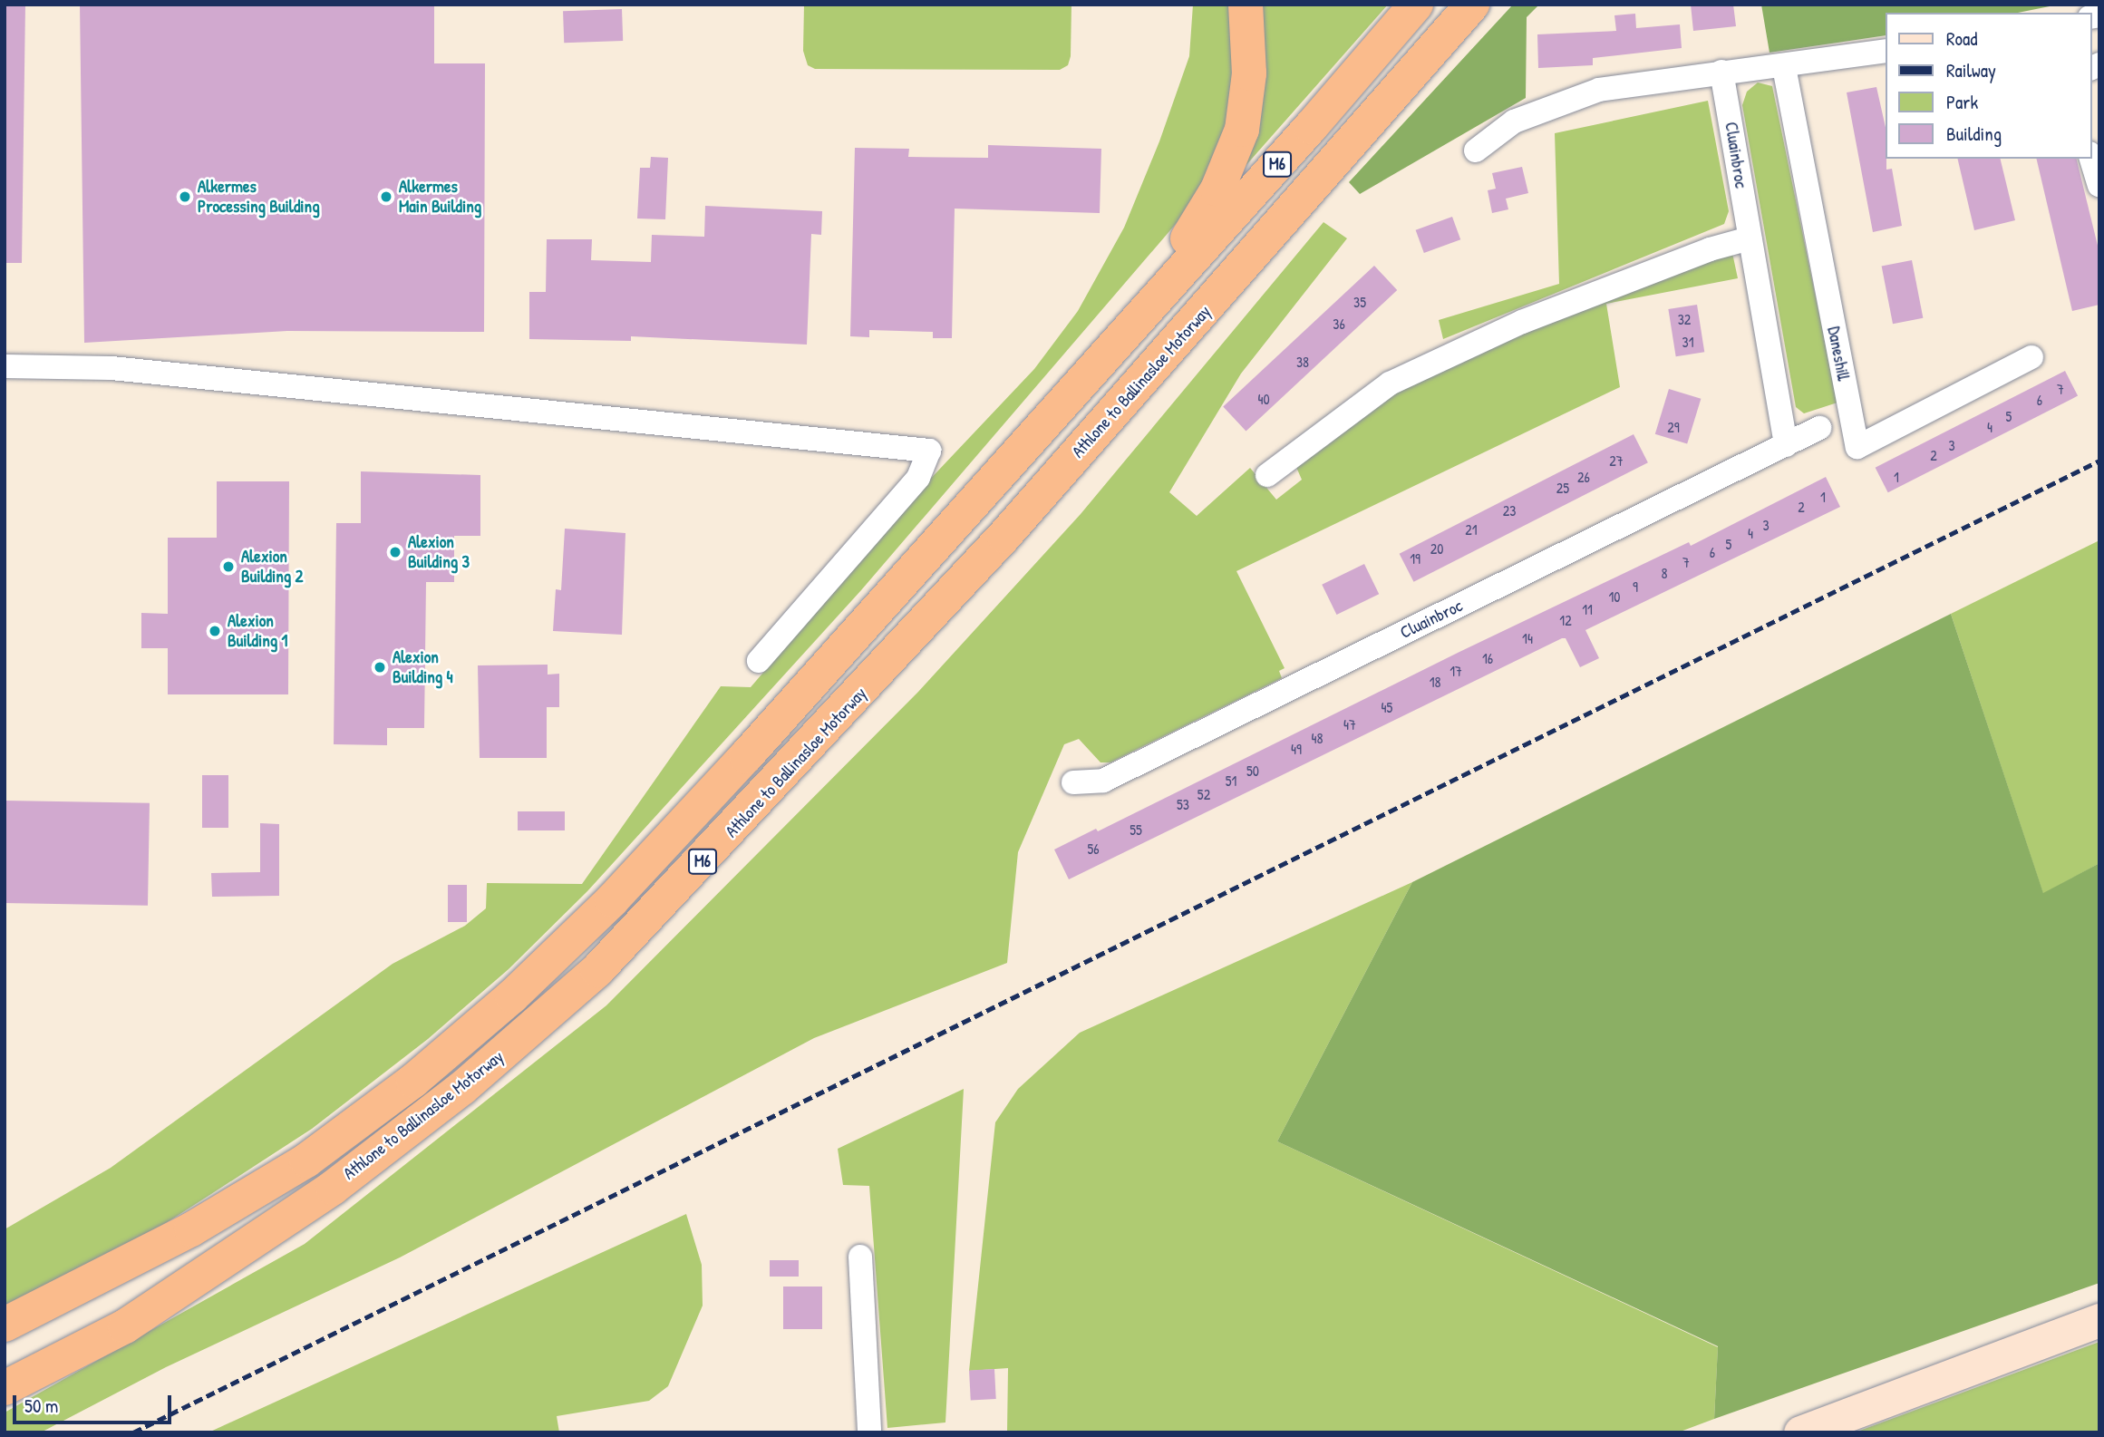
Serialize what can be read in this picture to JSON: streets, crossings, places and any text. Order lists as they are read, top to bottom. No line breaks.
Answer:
{"streets":{"highway":["M6","Athlone to Ballinasloe Motorway"],"street":["Cluainbroc","Daneshill"]},"places":["Alkermes Processing Building","Alkermes Main Building","Alexion Building 3","Alexion Building 2","Alexion Building 1","Alexion Building 4"],"house_numbers":["35","32","36","31","38","7","40","6","5","29","4","3","2","27","26","1","25","1","2","23","3","21","4","5","20","6","19","7","8","9","10","11","12","14","16","17","18","45","47","48","49","50","51","52","53","55","56"],"legend":["Road","Railway","Park","Building"],"scale_bar":"50 m"}
